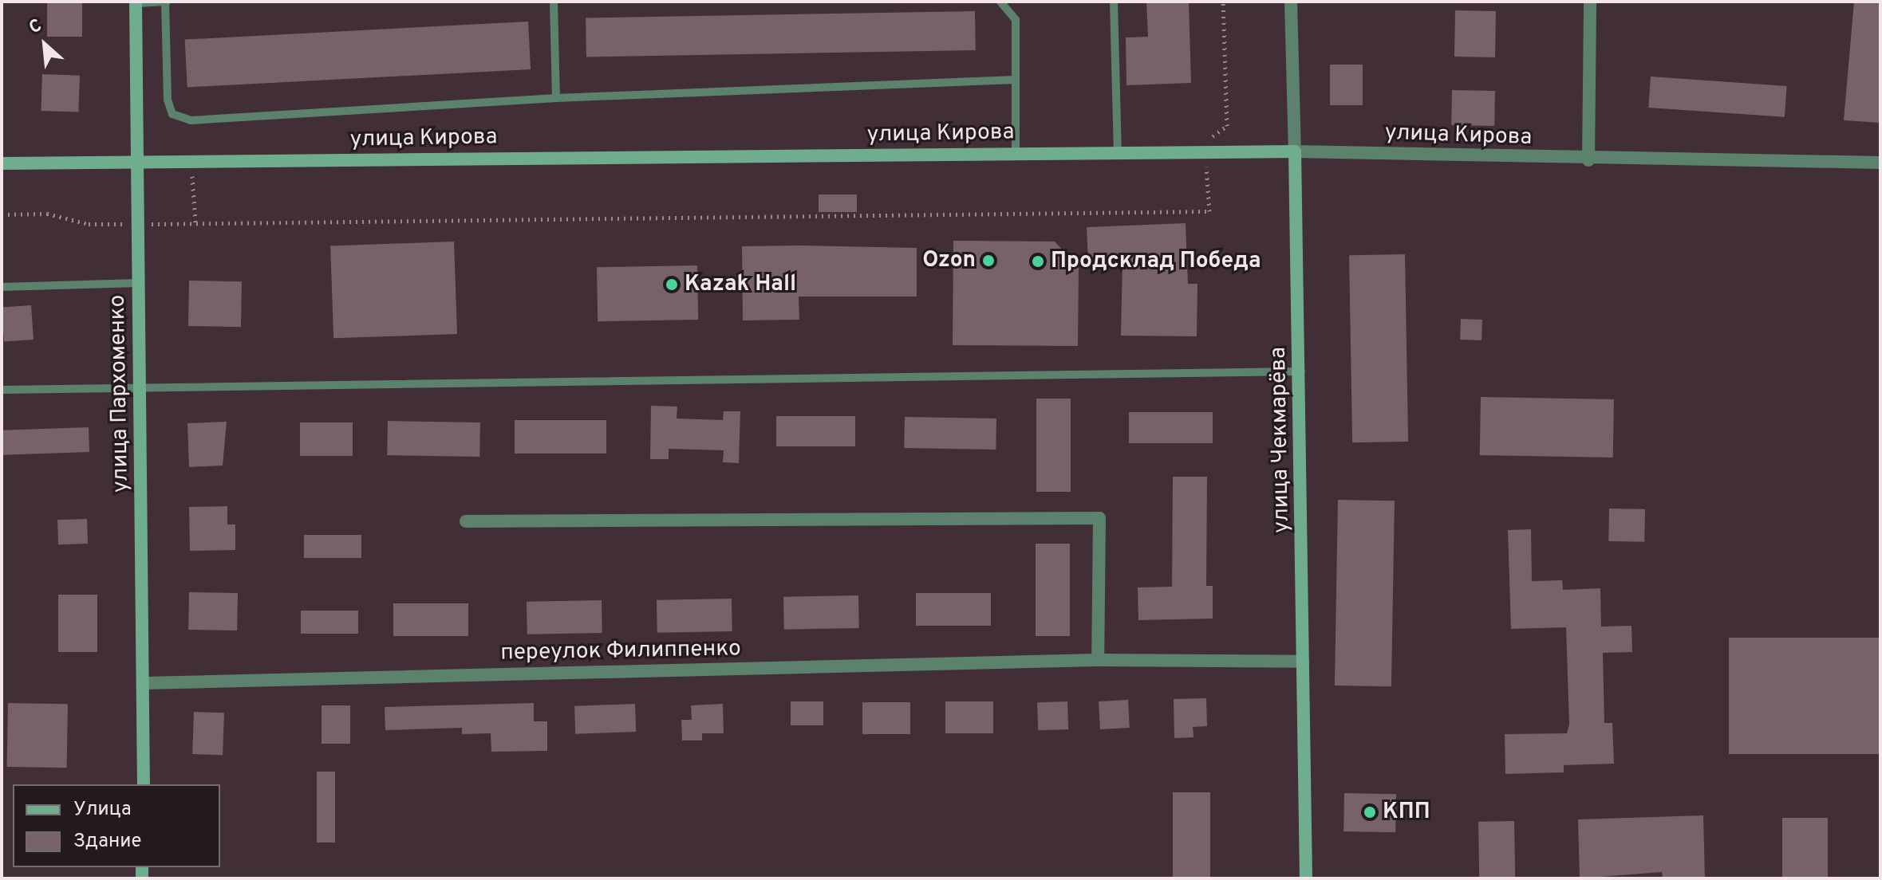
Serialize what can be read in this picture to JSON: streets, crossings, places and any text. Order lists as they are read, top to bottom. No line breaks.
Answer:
{"streets":{"street":["улица Кирова","улица Пархоменко","улица Чекмарёва","переулок Филиппенко"]},"crossings":[["улица Кирова","улица Пархоменко"],["улица Кирова","улица Чекмарёва"],["улица Пархоменко","переулок Филиппенко"],["улица Чекмарёва","переулок Филиппенко"]],"places":["Ozon","Продсклад Победа","Kazak Hall","КПП"],"legend":["Улица","Здание"],"north":"top left"}
